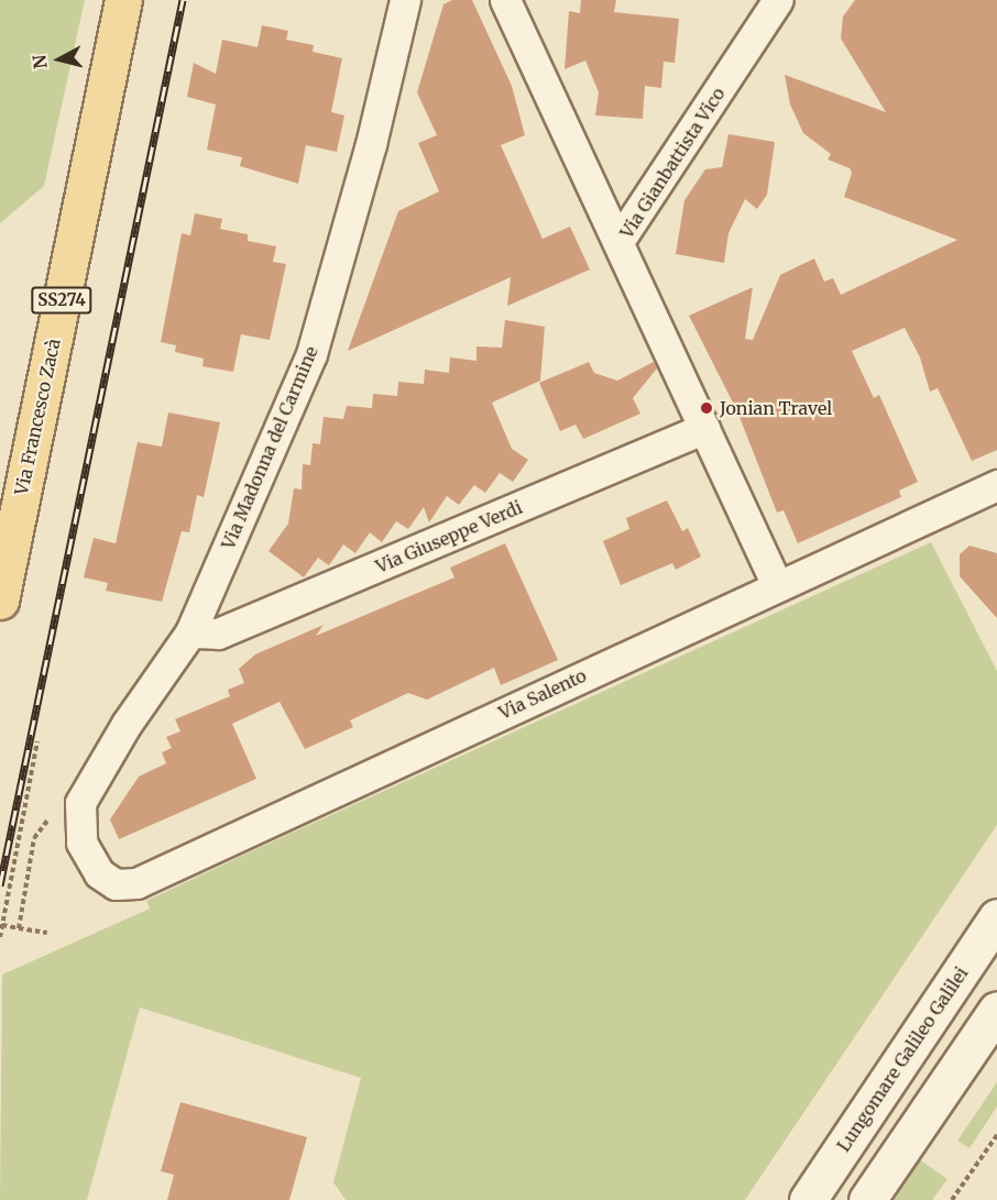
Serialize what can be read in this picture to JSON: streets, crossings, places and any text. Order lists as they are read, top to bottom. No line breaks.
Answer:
{"streets":{"main road":["SS274","Via Francesco Zacà","Lungomare Galileo Galilei"],"street":["Via Gianbattista Vico","Via Madonna del Carmine","Via Giuseppe Verdi","Via Salento"]},"crossings":[["Via Gianbattista Vico","Via Giuseppe Verdi"],["Via Gianbattista Vico","Via Salento"],["Via Madonna del Carmine","Via Giuseppe Verdi"],["Via Madonna del Carmine","Via Salento"]],"places":["Jonian Travel"],"north":"left"}
